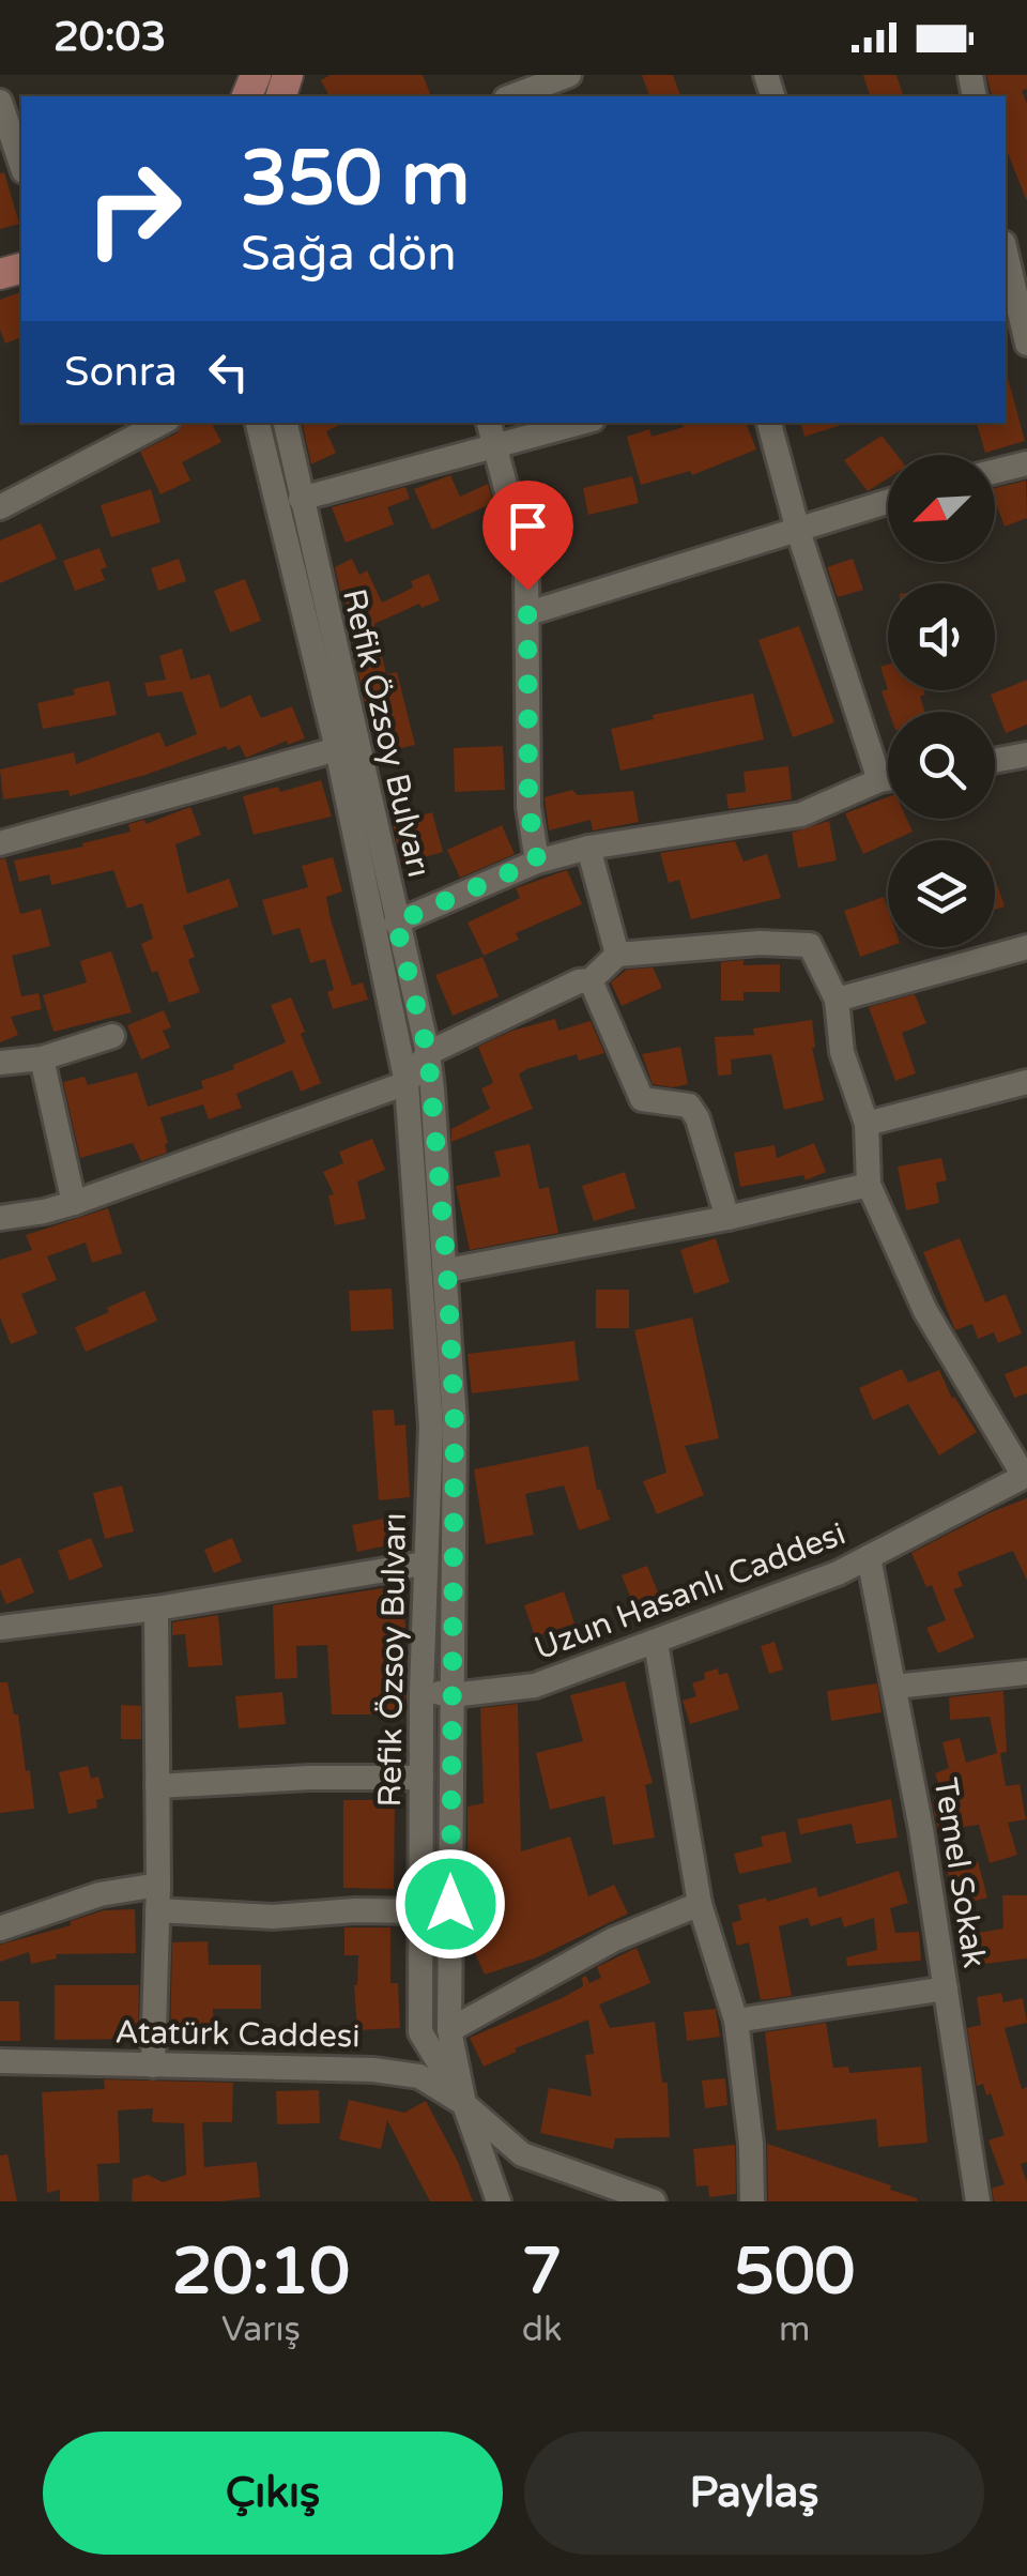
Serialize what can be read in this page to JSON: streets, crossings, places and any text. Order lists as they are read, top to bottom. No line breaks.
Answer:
{"streets":{"street":["Refik Özsoy Bulvarı","Uzun Hasanlı Caddesi","Temel Sokak","Atatürk Caddesi"]},"crossings":[["Refik Özsoy Bulvarı","Uzun Hasanlı Caddesi"],["Refik Özsoy Bulvarı","Atatürk Caddesi"],["Uzun Hasanlı Caddesi","Temel Sokak"]],"north":"bottom left","page":{"status":"20:03","turn":["350 m","Sağa dön"],"then":"Sonra","eta":["20:10","Varış","7","dk","500","m"],"buttons":["Çıkış","Paylaş"]}}
